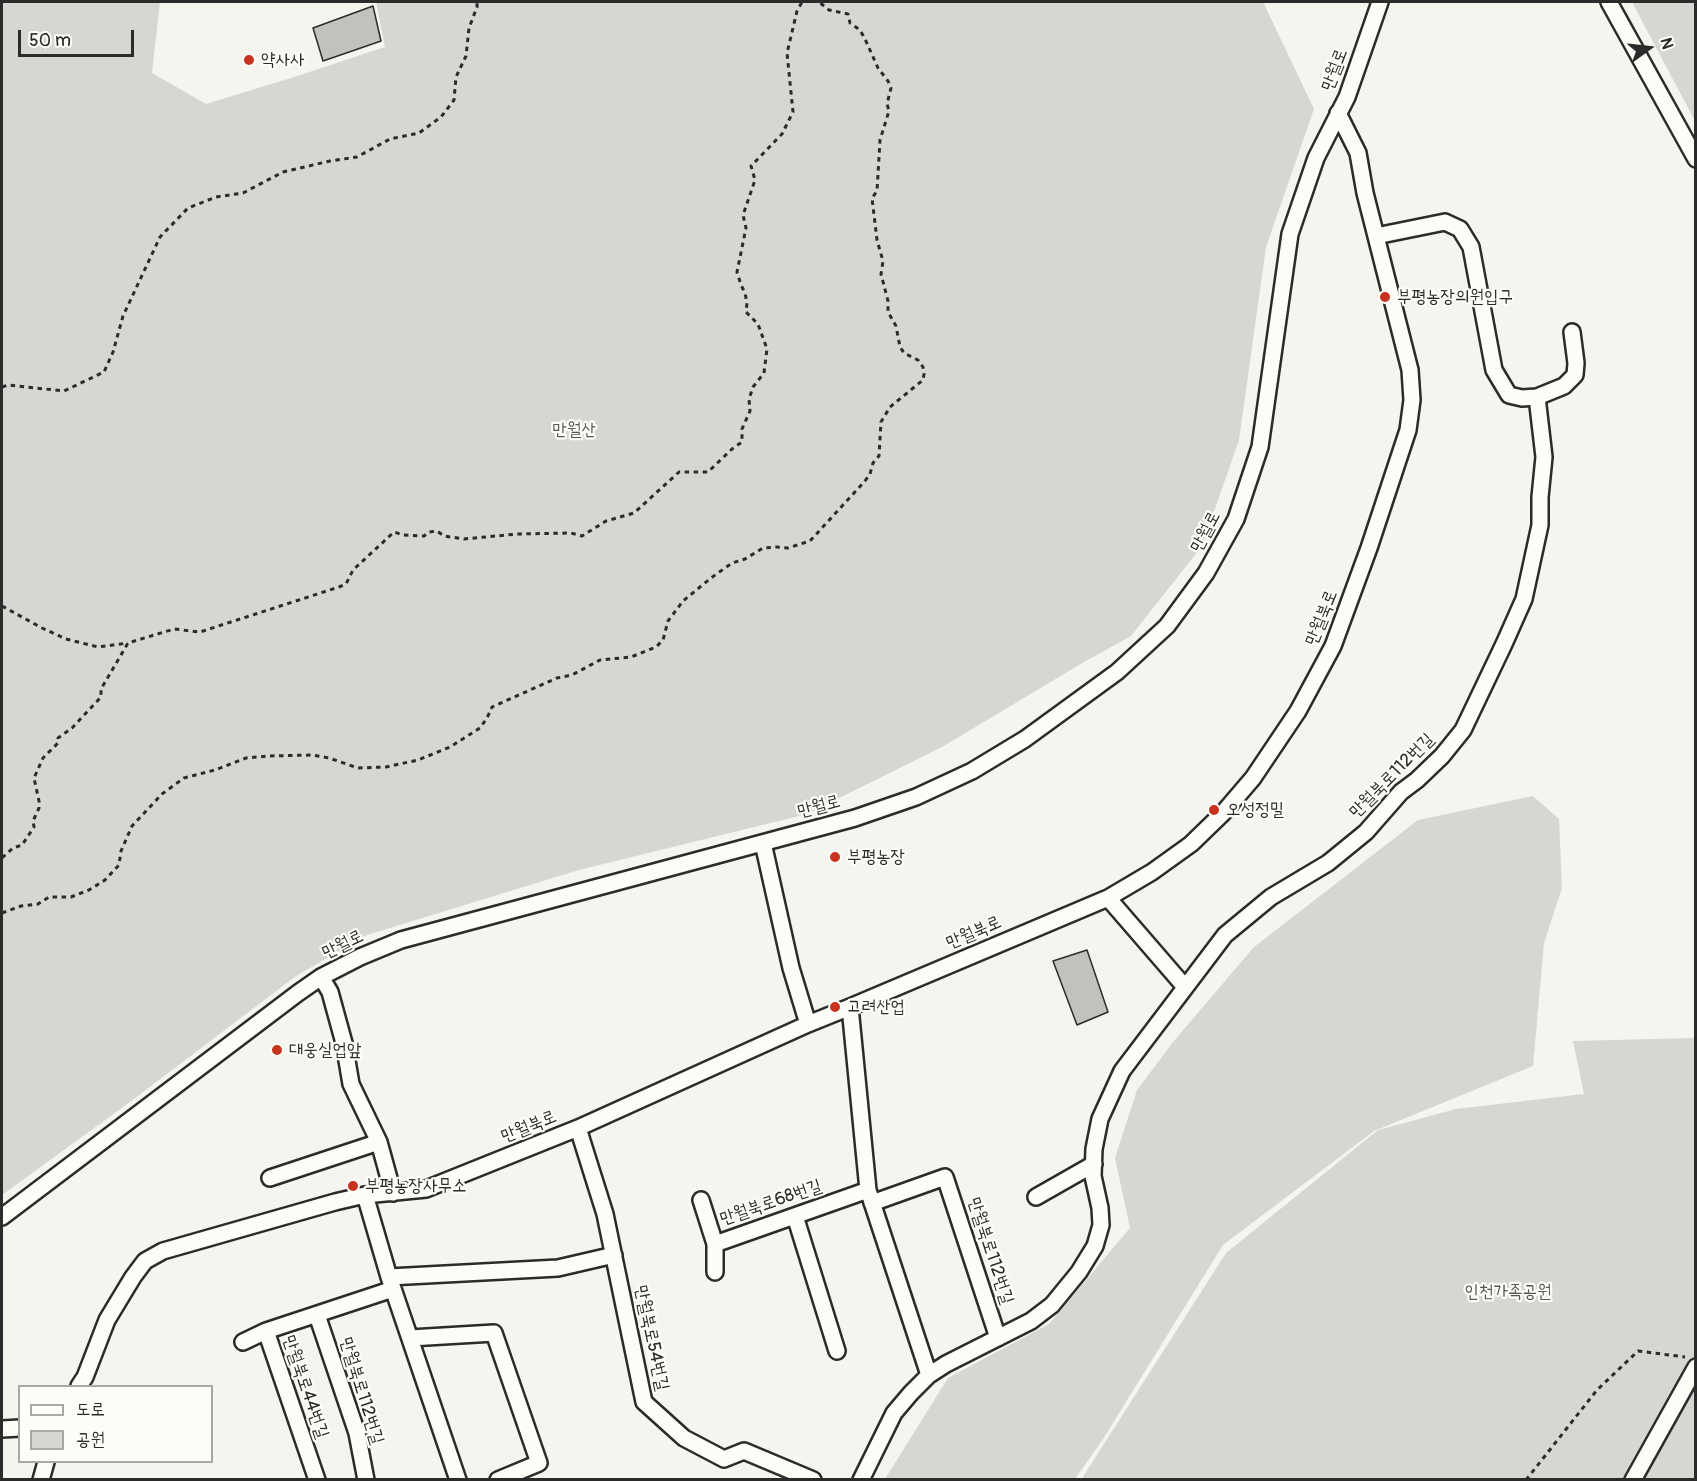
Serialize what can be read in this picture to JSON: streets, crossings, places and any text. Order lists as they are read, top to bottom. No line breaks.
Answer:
{"streets":{"street":["만월로","만월북로","만월북로112번길","만월북로68번길","만월북로54번길","만월북로44번길"]},"crossings":[["만월로","만월북로"],["만월북로","만월북로54번길"],["만월북로112번길","만월북로68번길"],["만월북로112번길","만월북로44번길"],["만월북로54번길","만월북로44번길"]],"parks":["만월산","인천가족공원"],"places":["약사사","부평농장의원입구","오성정밀","부평농장","고려산업","대웅실업앞","부평농장사무소"],"legend":["도로","공원"],"scale_bar":"50 m","north":"right"}
